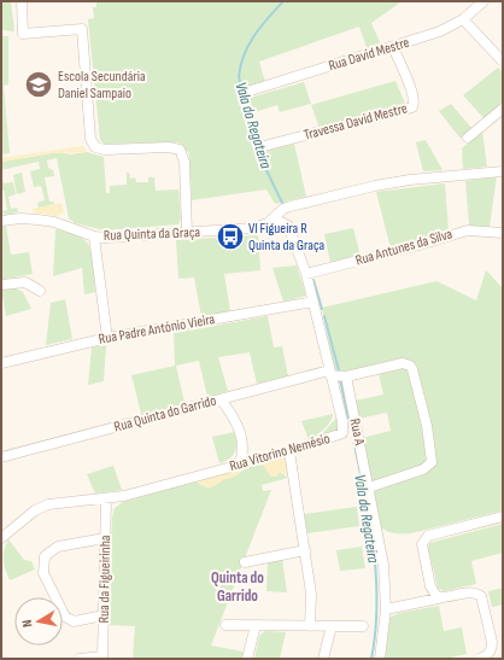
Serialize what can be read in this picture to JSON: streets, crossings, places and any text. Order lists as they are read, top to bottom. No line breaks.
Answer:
{"streets":{"street":["Rua David Mestre","Travessa David Mestre","Rua Quinta da Graça","Rua Antunes da Silva","Rua Padre António Vieira","Rua Quinta do Garrido","Rua A","Rua Vitorino Nemésio","Rua da Figueirinha"]},"crossings":[["Rua David Mestre","Travessa David Mestre"],["Rua Quinta da Graça","Rua Vitorino Nemésio"],["Rua Antunes da Silva","Rua Vitorino Nemésio"],["Rua Padre António Vieira","Rua Vitorino Nemésio"],["Rua Quinta do Garrido","Rua A"],["Rua Quinta do Garrido","Rua Vitorino Nemésio"],["Rua Vitorino Nemésio","Rua da Figueirinha"]],"districts":["Quinta do Garrido"],"water":["Vala da Regateira"],"places":{"school or university":["Escola Secundária Daniel Sampaio"],"bus stop":["Vl Figueira R Quinta da Graça"]},"north":"left"}
